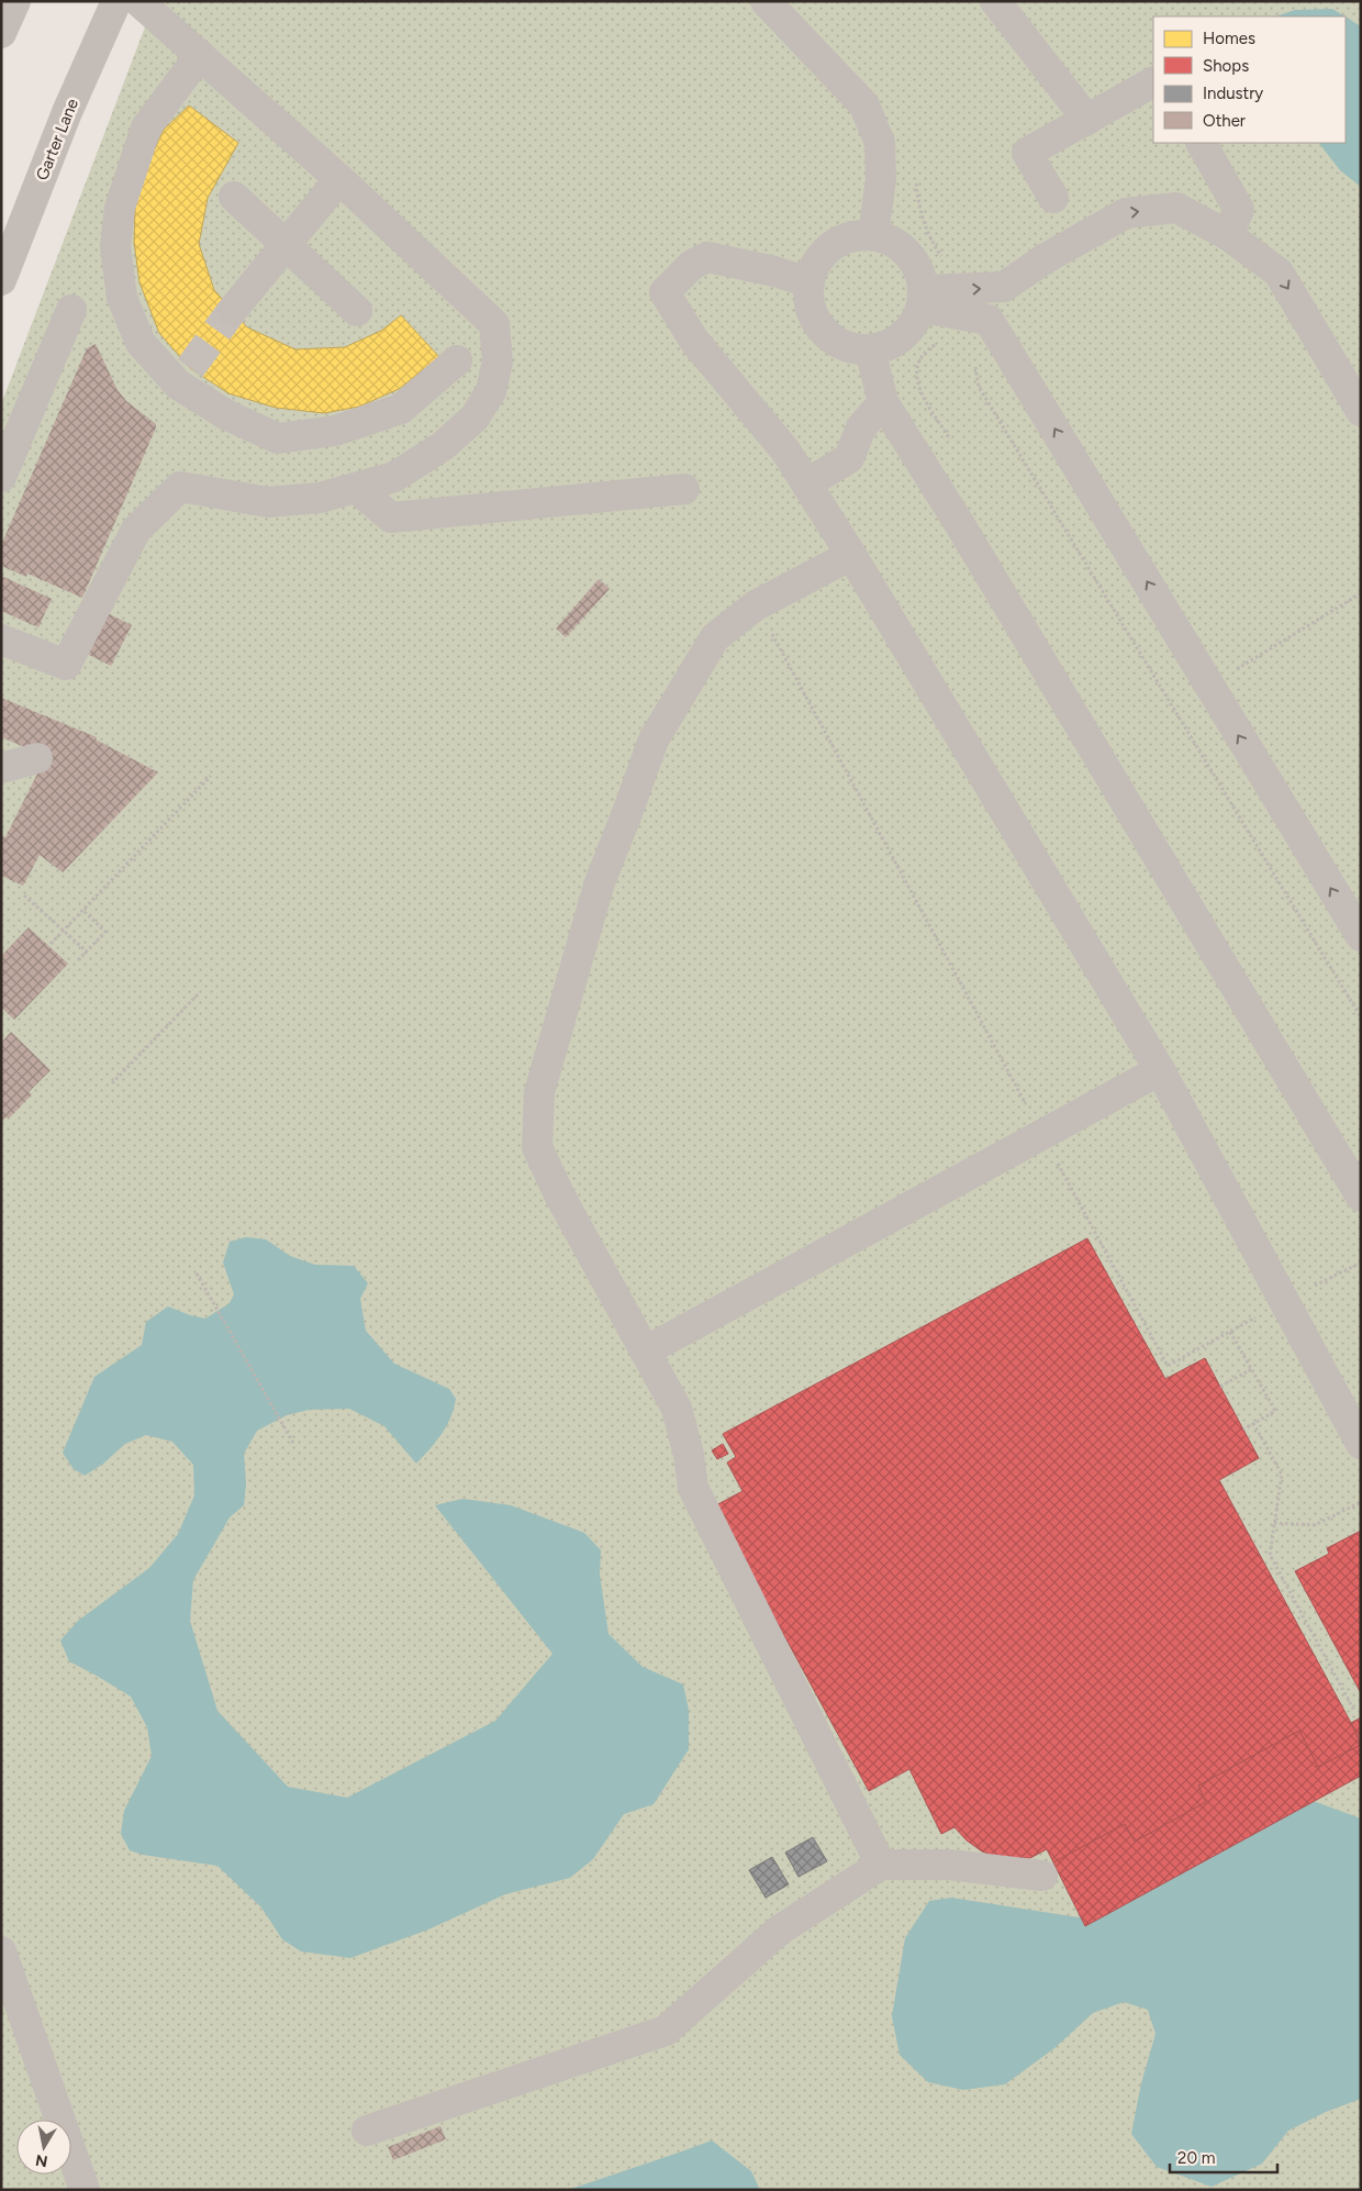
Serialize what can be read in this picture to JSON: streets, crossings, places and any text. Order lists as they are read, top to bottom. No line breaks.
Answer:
{"streets":{"street":["Garter Lane"]},"legend":["Homes","Shops","Industry","Other"],"scale_bar":"20 m","north":"bottom"}
